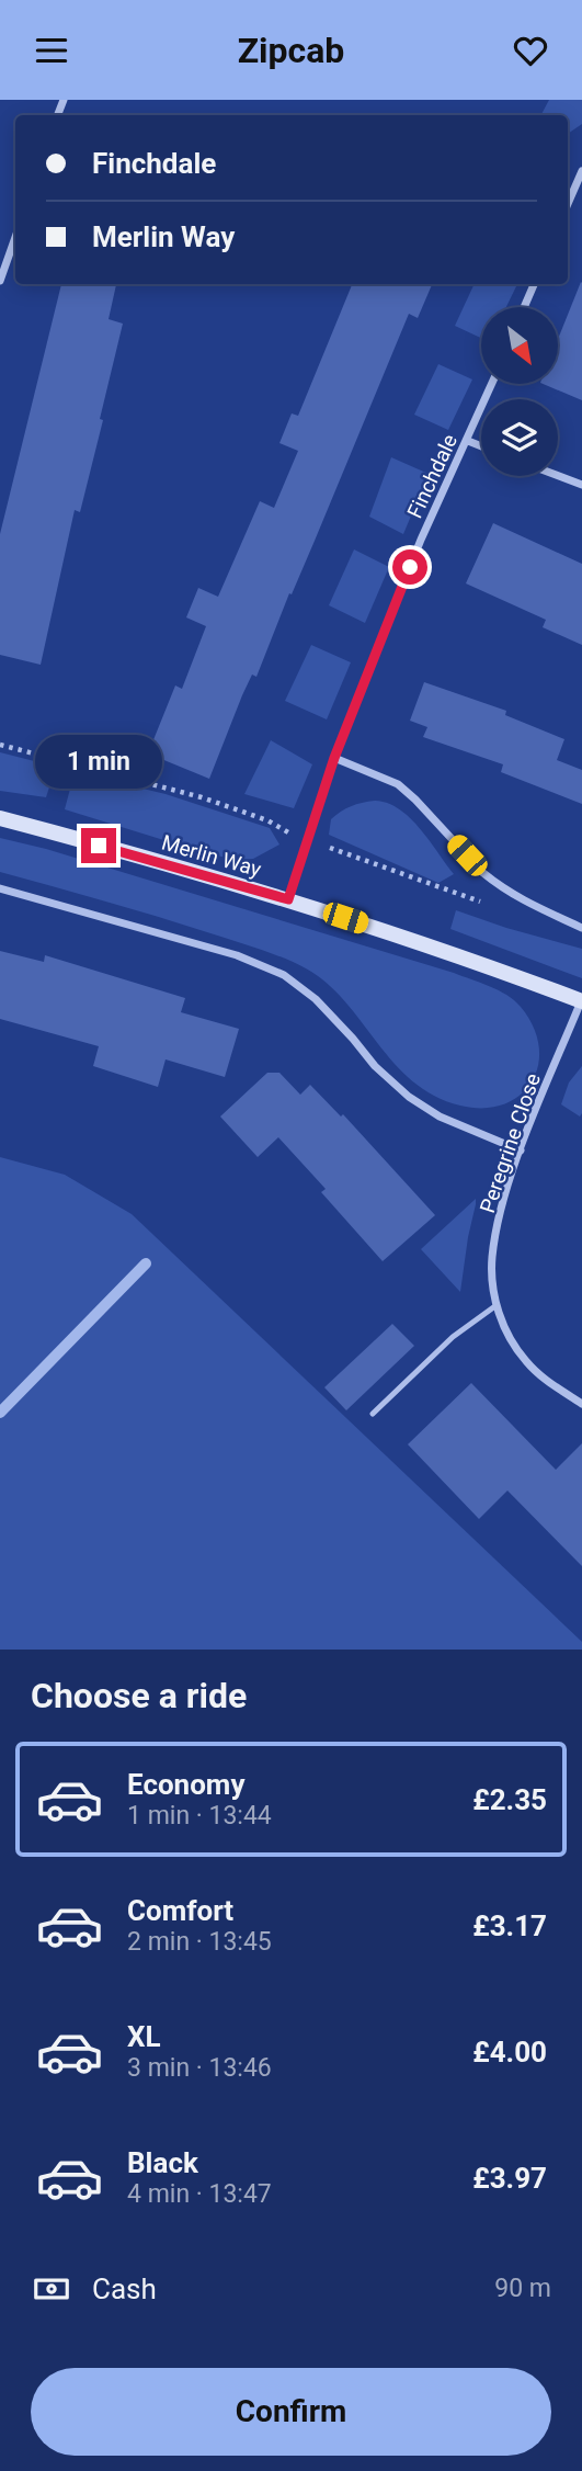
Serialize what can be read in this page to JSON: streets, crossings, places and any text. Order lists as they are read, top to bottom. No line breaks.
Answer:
{"streets":{"street":["Finchdale","Merlin Way","Peregrine Close"]},"crossings":[["Finchdale","Merlin Way"],["Merlin Way","Peregrine Close"]],"north":"bottom right","page":{"header":"Zipcab","banner":["Finchdale","Merlin Way"],"bubble":"1 min","heading":"Choose a ride","list":[{"name":"Economy","note":"1 min · 13:44","value":"£2.35"},{"name":"Comfort","note":"2 min · 13:45","value":"£3.17"},{"name":"XL","note":"3 min · 13:46","value":"£4.00"},{"name":"Black","note":"4 min · 13:47","value":"£3.97"}],"pay":["Cash","90 m"],"buttons":"Confirm"}}
